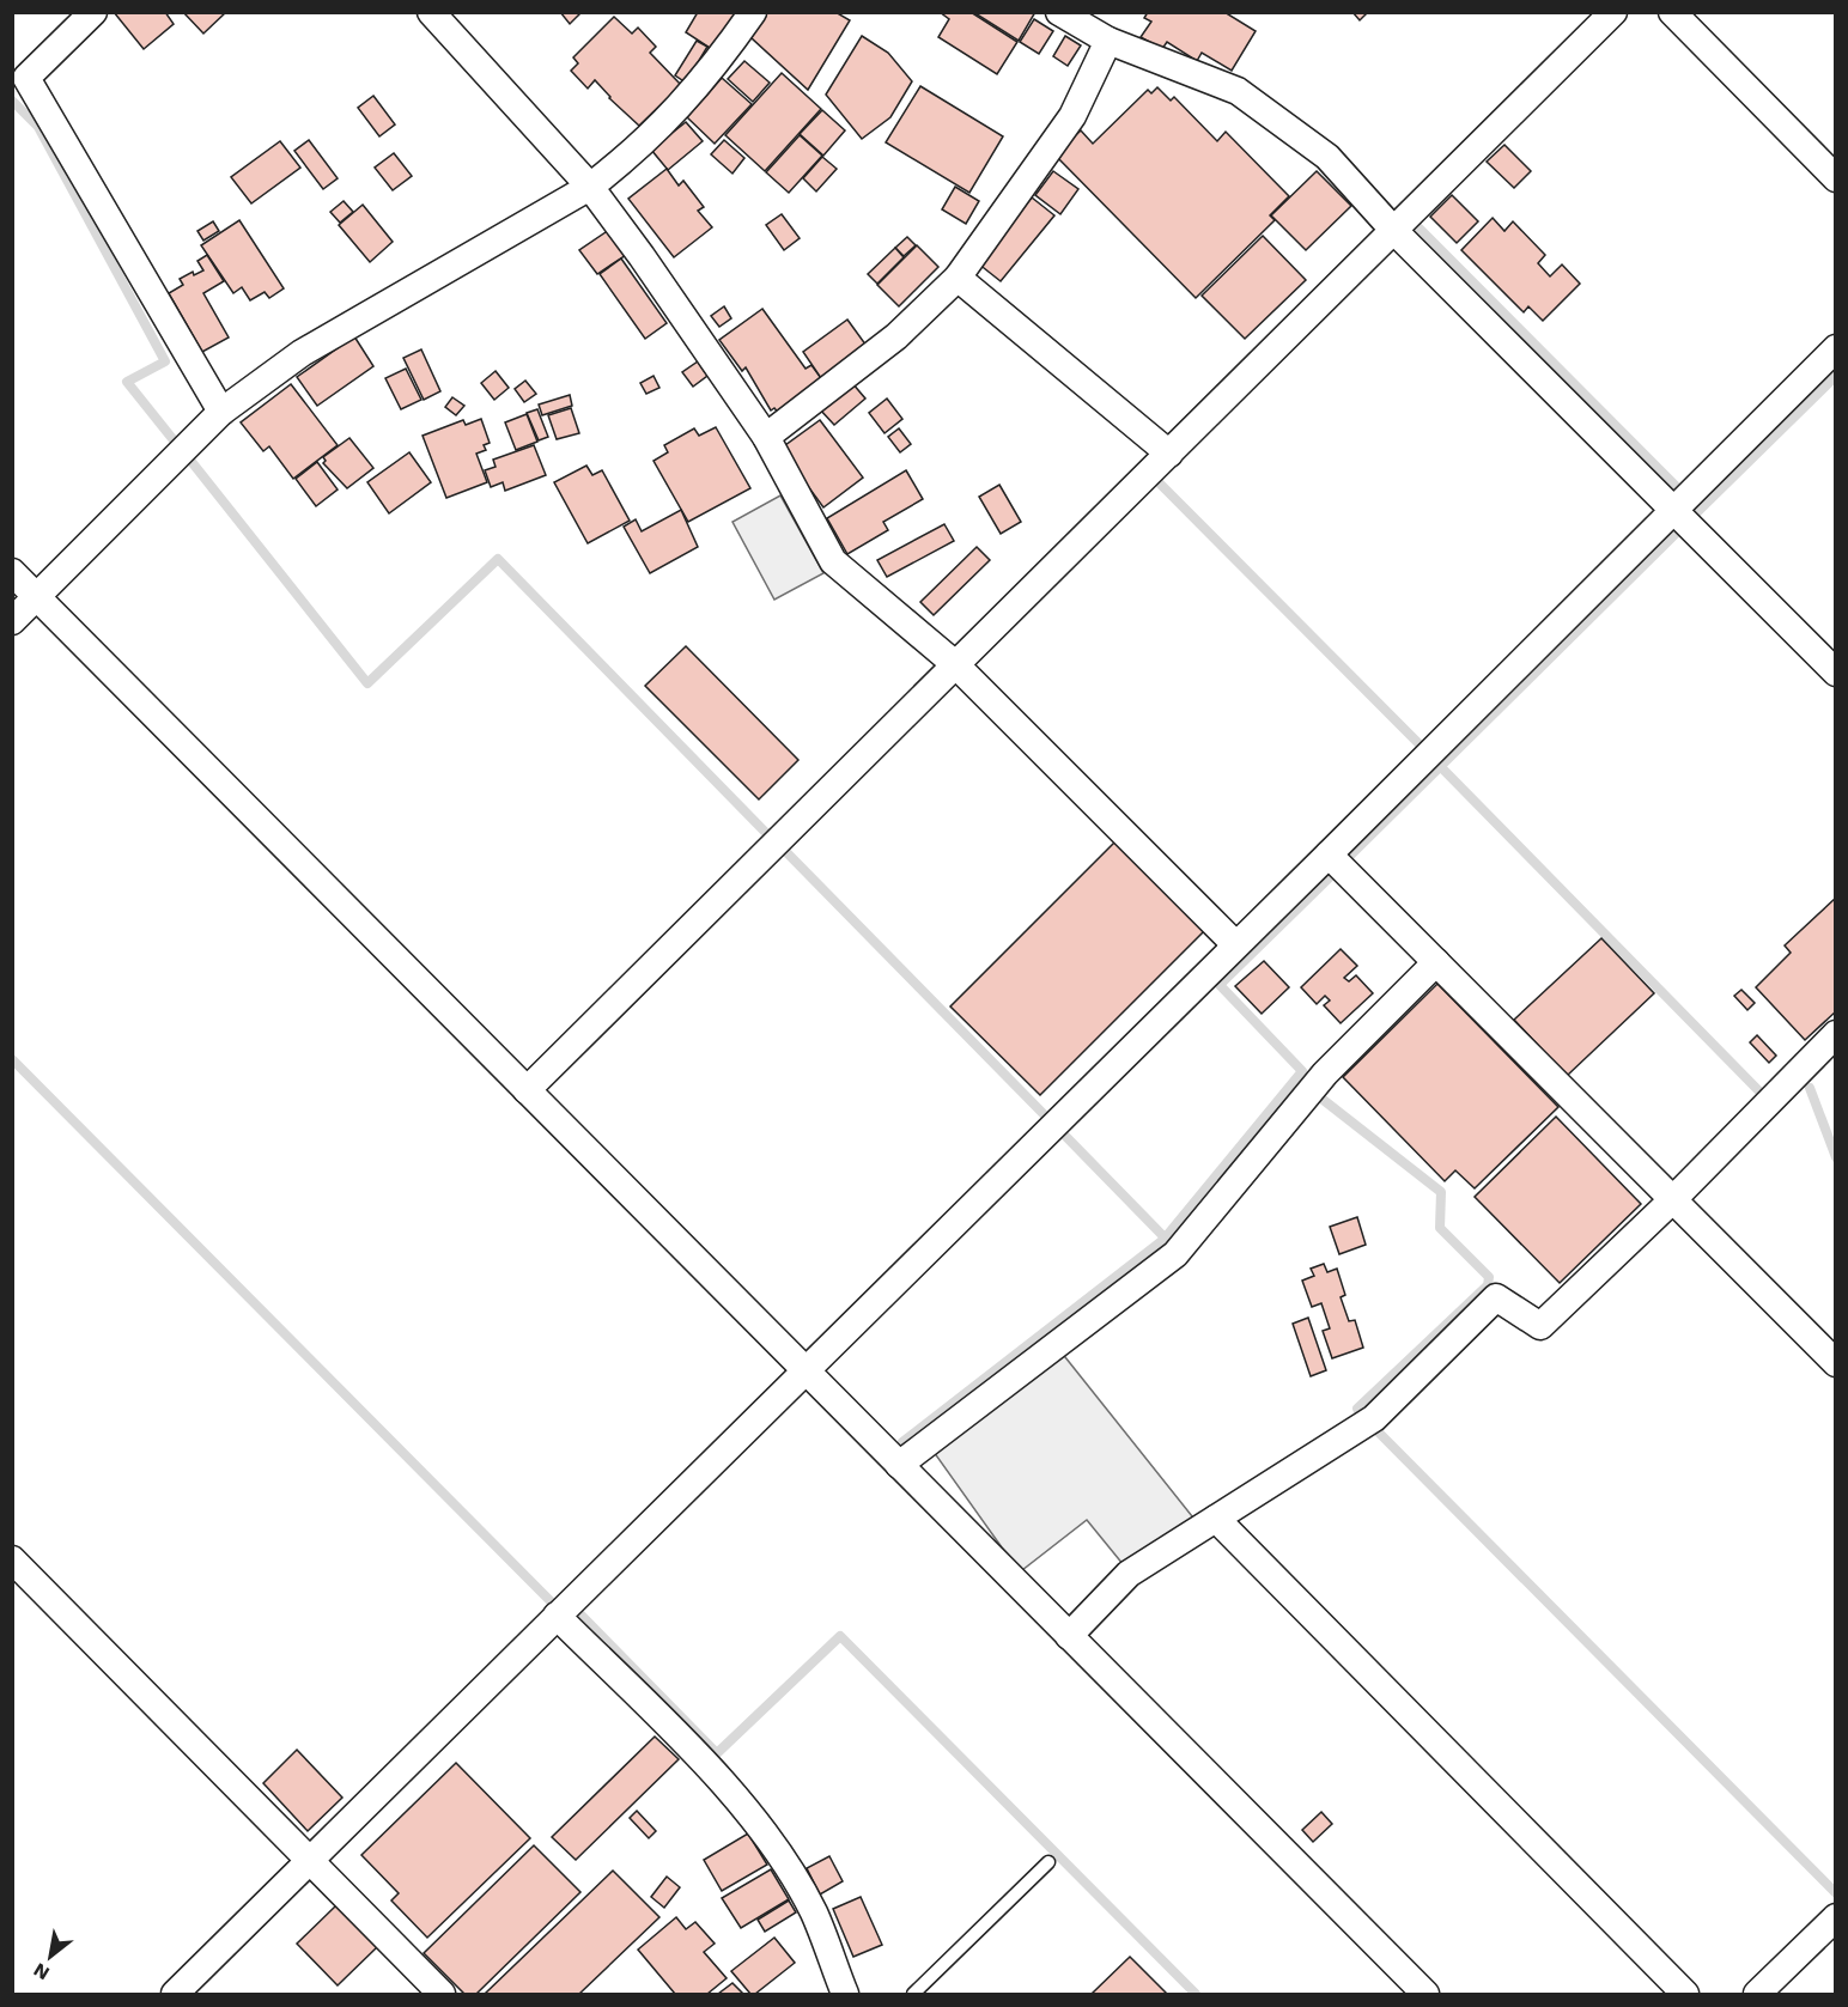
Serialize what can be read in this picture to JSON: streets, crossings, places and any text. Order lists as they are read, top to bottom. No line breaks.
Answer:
{"north":"bottom left"}
